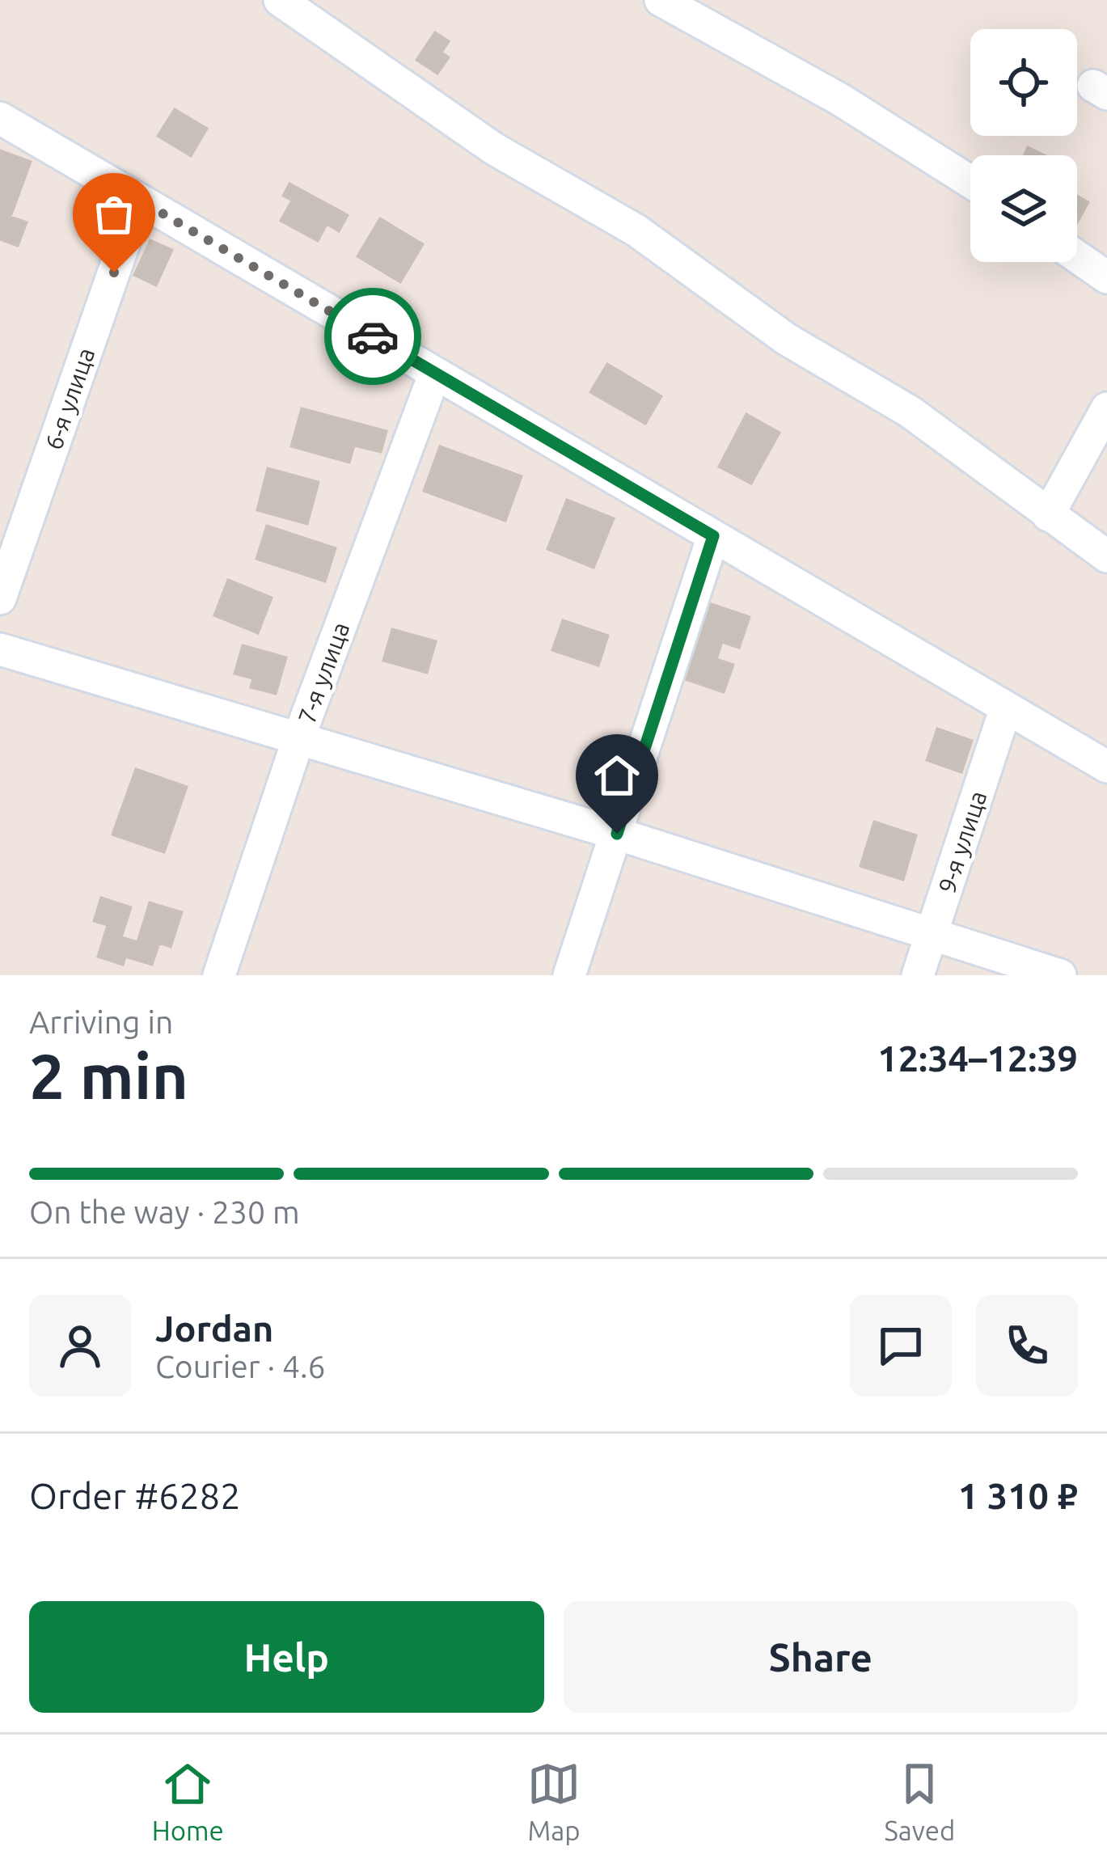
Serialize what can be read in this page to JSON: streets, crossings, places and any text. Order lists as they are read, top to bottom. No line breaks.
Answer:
{"streets":{"street":["6-я улица","7-я улица","9-я улица"]},"page":{"heading":["2 min","Arriving in","12:34–12:39"],"panel":["Jordan","Courier · 4.6","Order #6282","1 310 ₽"],"bar":"On the way · 230 m","buttons":["Help","Share"],"tabs":["Home","Map","Saved"]}}
